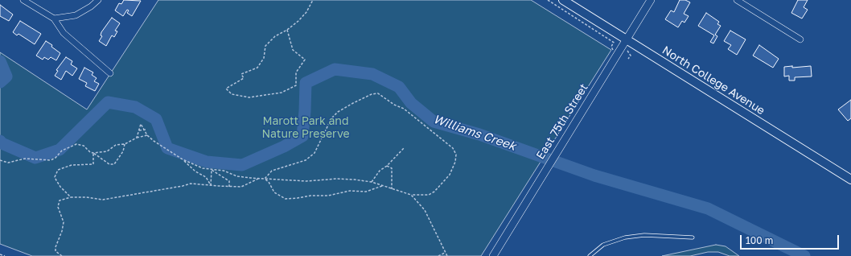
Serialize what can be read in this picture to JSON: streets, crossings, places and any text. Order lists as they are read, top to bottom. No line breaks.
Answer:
{"streets":{"main road":["North College Avenue"],"street":["East 75th Street"]},"crossings":[["North College Avenue","East 75th Street"]],"water":["Williams Creek"],"parks":["Marott Park and Nature Preserve"],"scale_bar":"100 m"}
